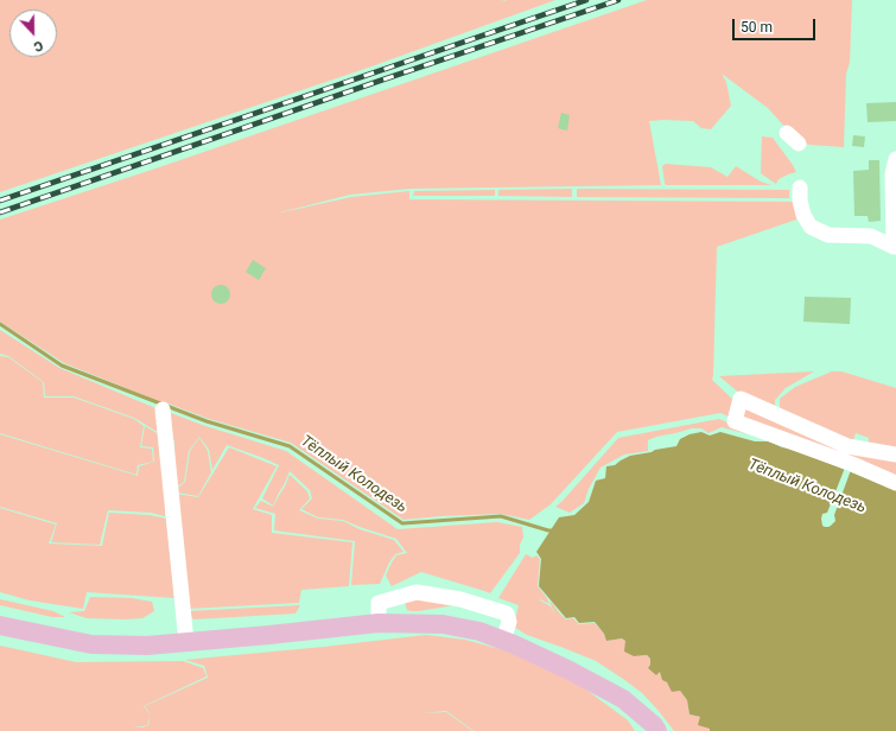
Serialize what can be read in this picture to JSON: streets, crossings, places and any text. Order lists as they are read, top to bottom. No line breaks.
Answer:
{"water":["Тёплый Колодезь"],"scale_bar":"50 m","north":"bottom"}
